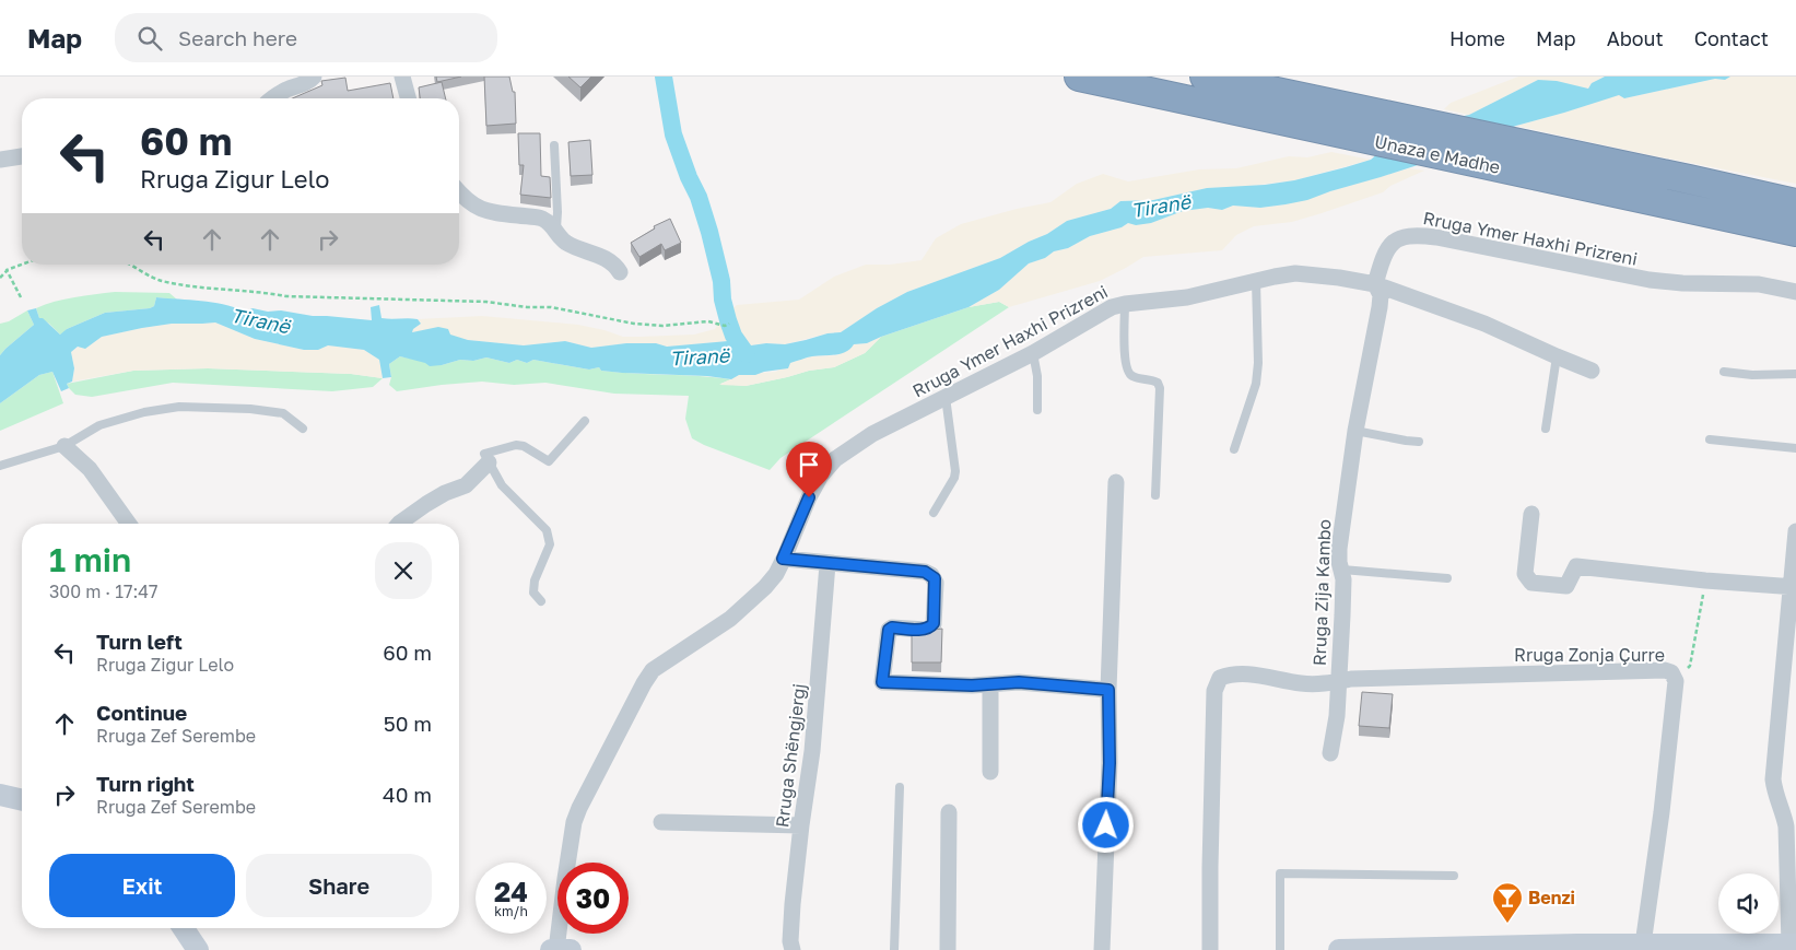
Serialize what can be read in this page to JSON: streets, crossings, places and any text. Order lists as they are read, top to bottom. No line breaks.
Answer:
{"streets":{"highway":["Unaza e Madhe"],"street":["Rruga Ymer Haxhi Prizreni","Rruga Zija Kambo","Rruga Zonja Çurre","Rruga Shëngjergj"]},"crossings":[["Rruga Ymer Haxhi Prizreni","Rruga Zija Kambo"],["Rruga Zija Kambo","Rruga Zonja Çurre"]],"water":["Tiranë"],"places":{"bar":["Benzi"]},"page":{"header":"Map","search":"Search here","nav":["Home","Map","About","Contact"],"turn":["60 m","Rruga Zigur Lelo"],"heading":["1 min","300 m · 17:47"],"list":[{"name":"Turn left","note":"Rruga Zigur Lelo","value":"60 m"},{"name":"Continue","note":"Rruga Zef Serembe","value":"50 m"},{"name":"Turn right","note":"Rruga Zef Serembe","value":"40 m"}],"buttons":["Exit","Share"],"speed":"24 km/h","limit":"30"}}
